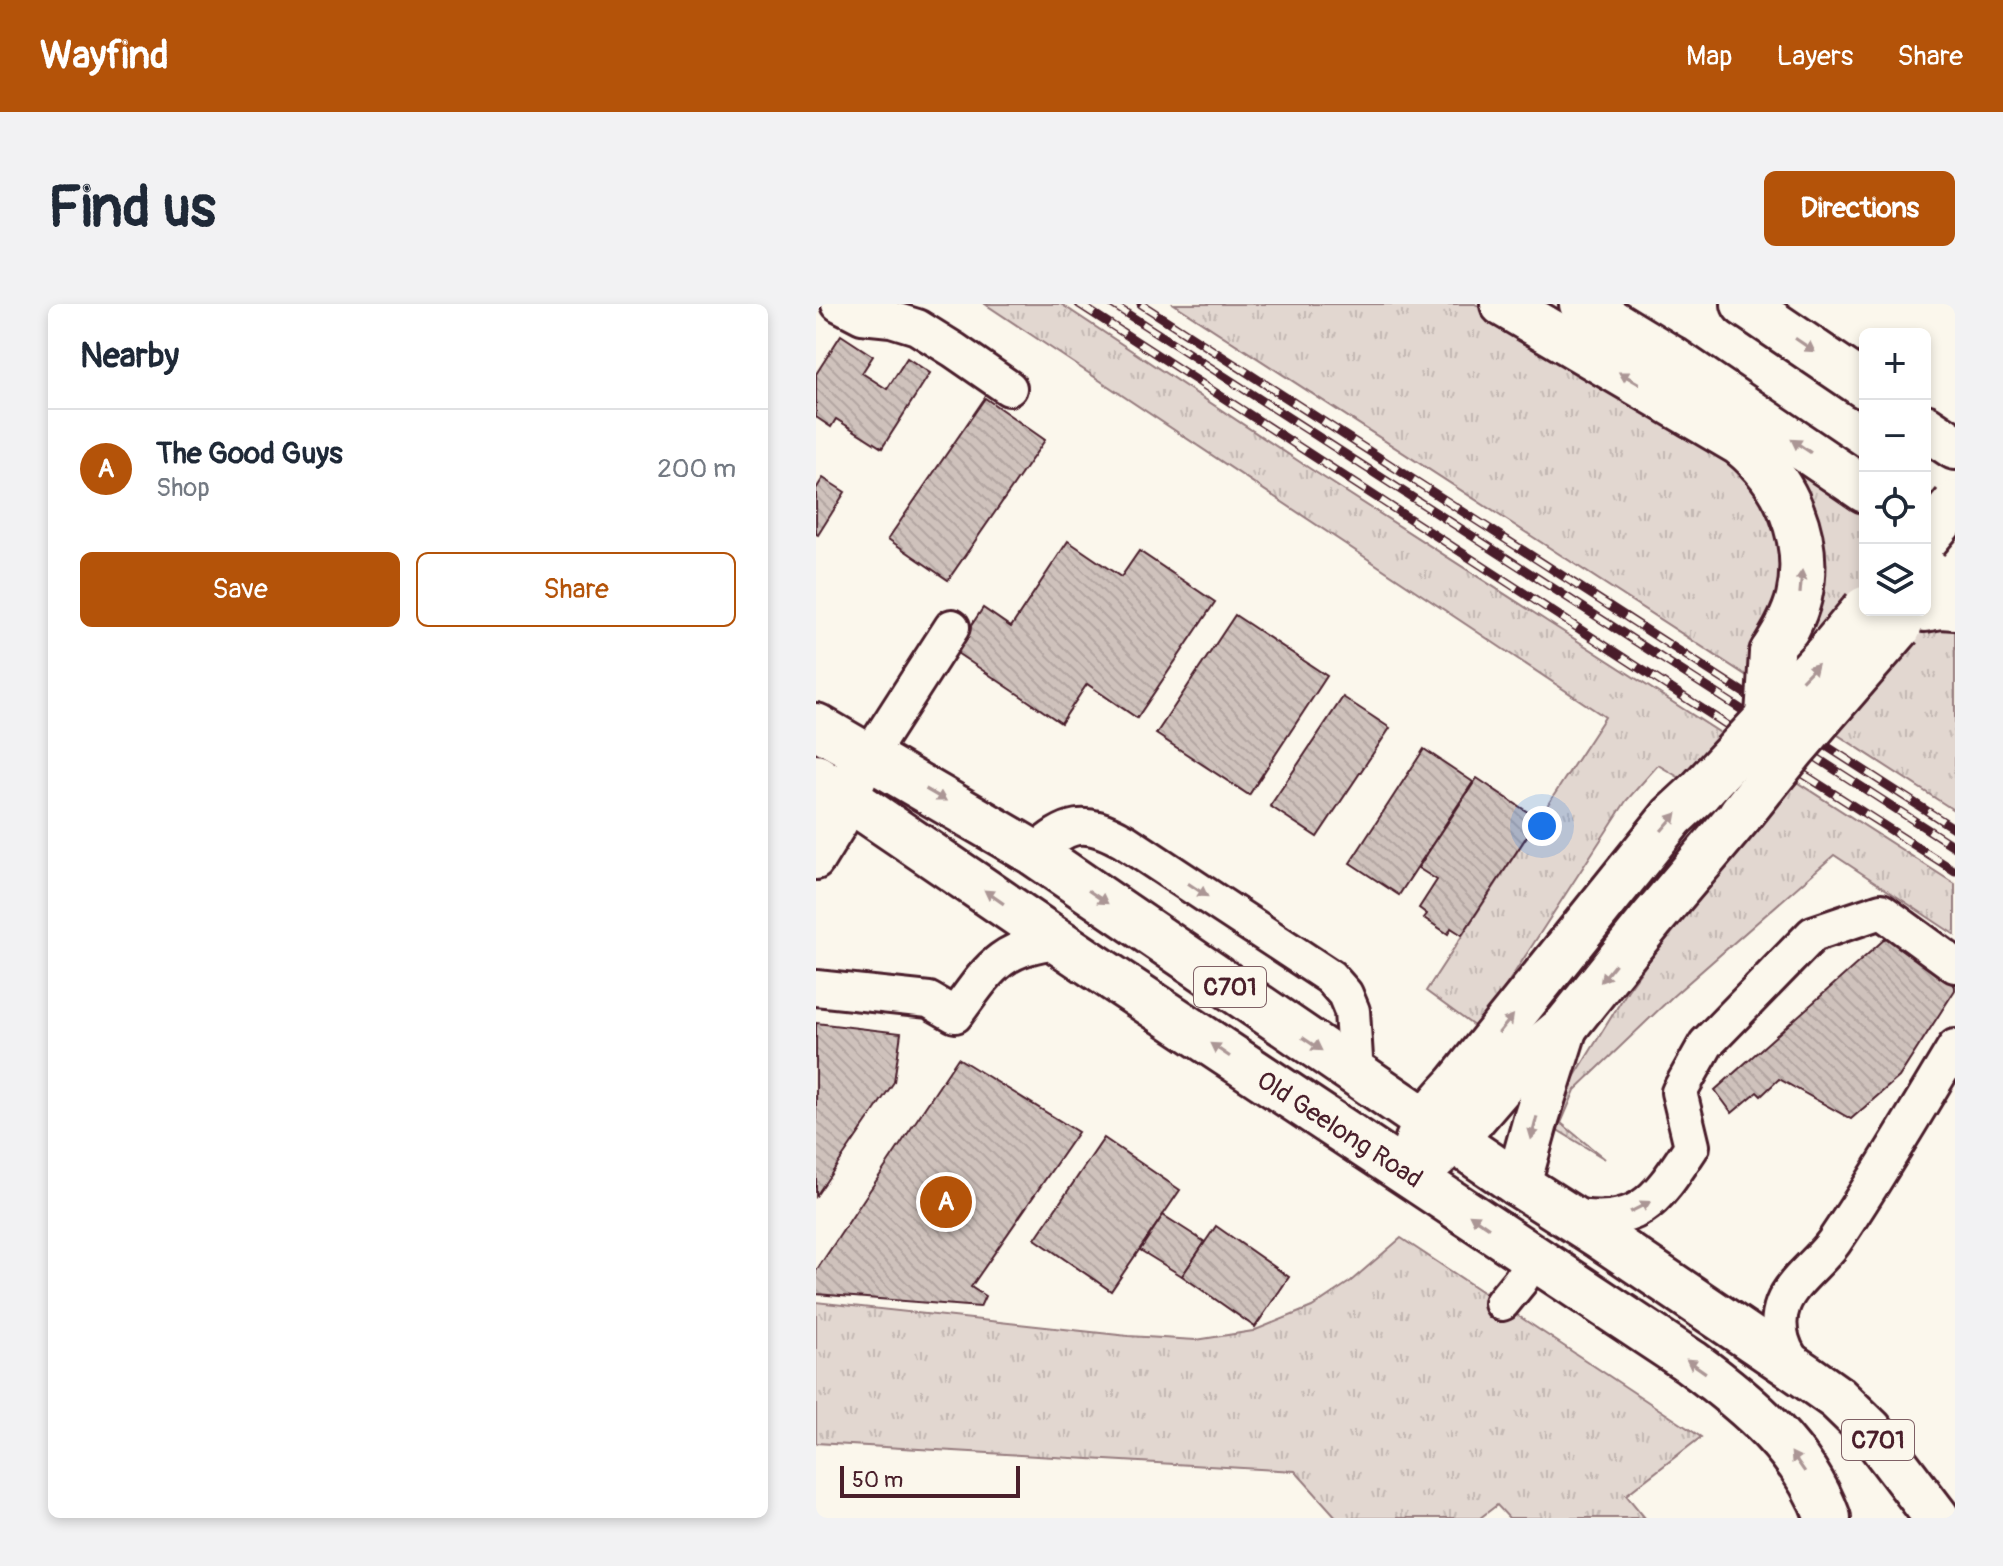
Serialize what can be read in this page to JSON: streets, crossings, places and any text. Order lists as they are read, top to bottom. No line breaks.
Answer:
{"streets":{"main road":["C701","Old Geelong Road"]},"scale_bar":"50 m","page":{"header":"Wayfind","nav":["Map","Layers","Share"],"buttons":["Directions",["Save","Share"]],"title":"Find us","heading":"Nearby","map_buttons":["+","−"],"list":[{"mark":"A","name":"The Good Guys","note":"Shop","value":"200 m"}],"pins":"A","scale":"50 m"}}
